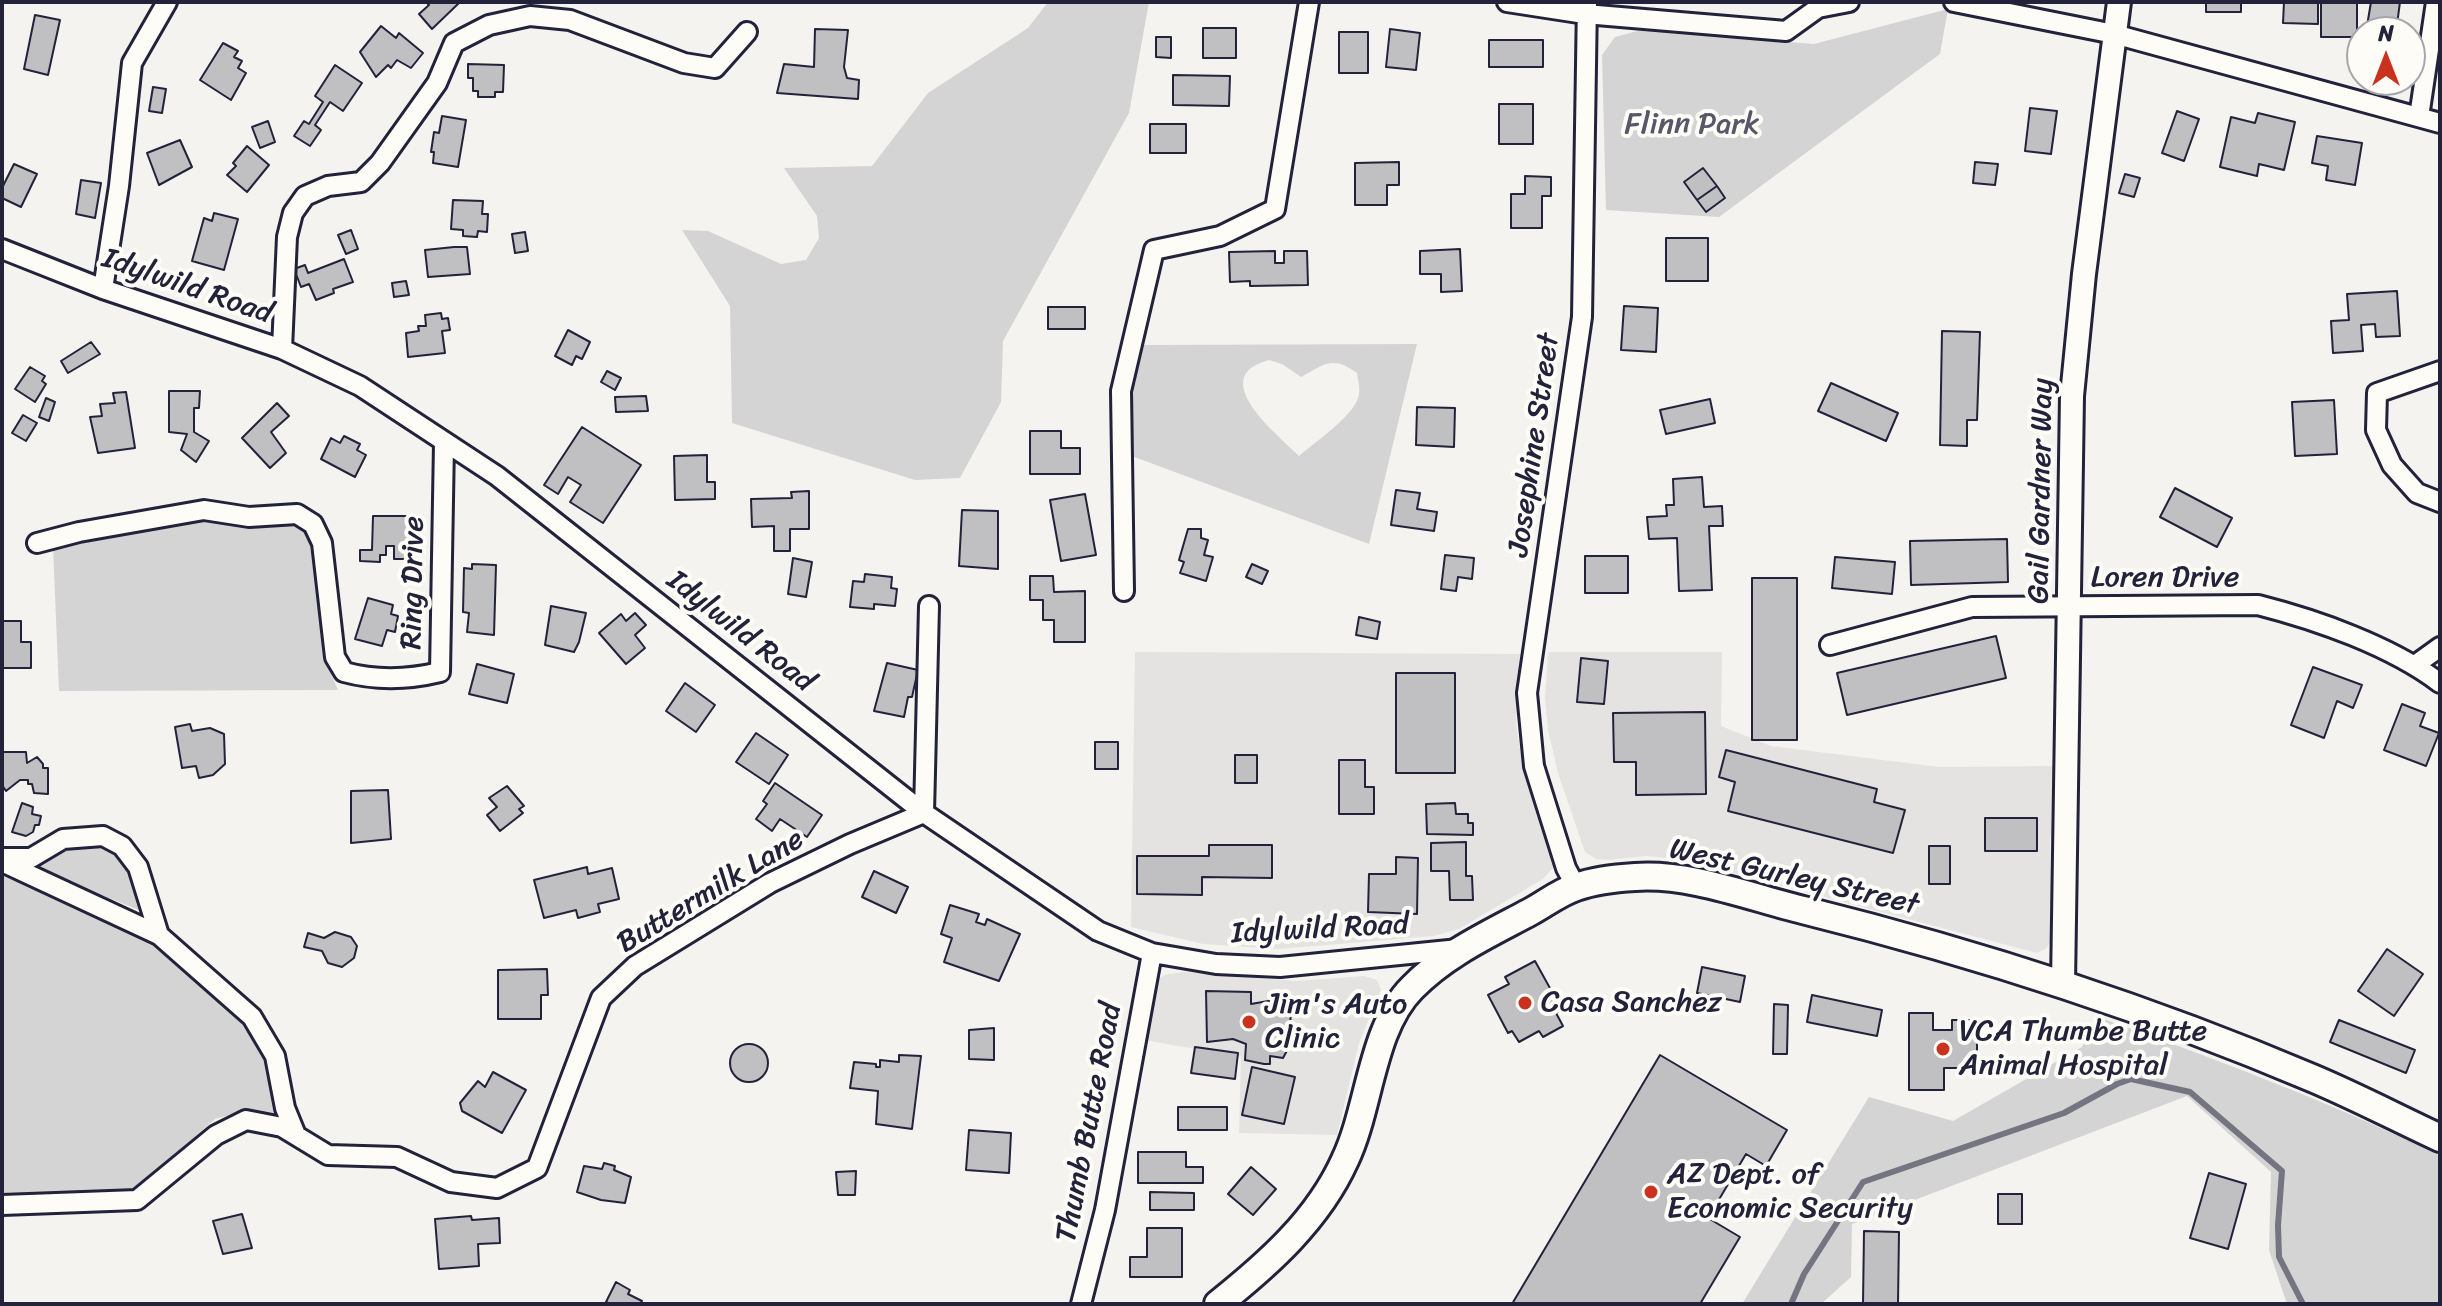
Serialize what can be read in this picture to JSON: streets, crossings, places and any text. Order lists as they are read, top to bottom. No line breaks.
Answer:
{"streets":{"main road":["West Gurley Street"],"street":["Idylwild Road","Josephine Street","Gail Gardner Way","Loren Drive","Ring Drive","Buttermilk Lane","Thumb Butte Road"]},"crossings":[["Idylwild Road","Ring Drive"],["Idylwild Road","West Gurley Street"],["Idylwild Road","Buttermilk Lane"],["Idylwild Road","Thumb Butte Road"],["Josephine Street","West Gurley Street"],["Gail Gardner Way","Loren Drive"],["Gail Gardner Way","West Gurley Street"]],"parks":["Flinn Park"],"places":["Casa Sanchez","Jim's Auto Clinic","VCA Thumbe Butte Animal Hospital","AZ Dept. of Economic Security"],"north":"top"}
